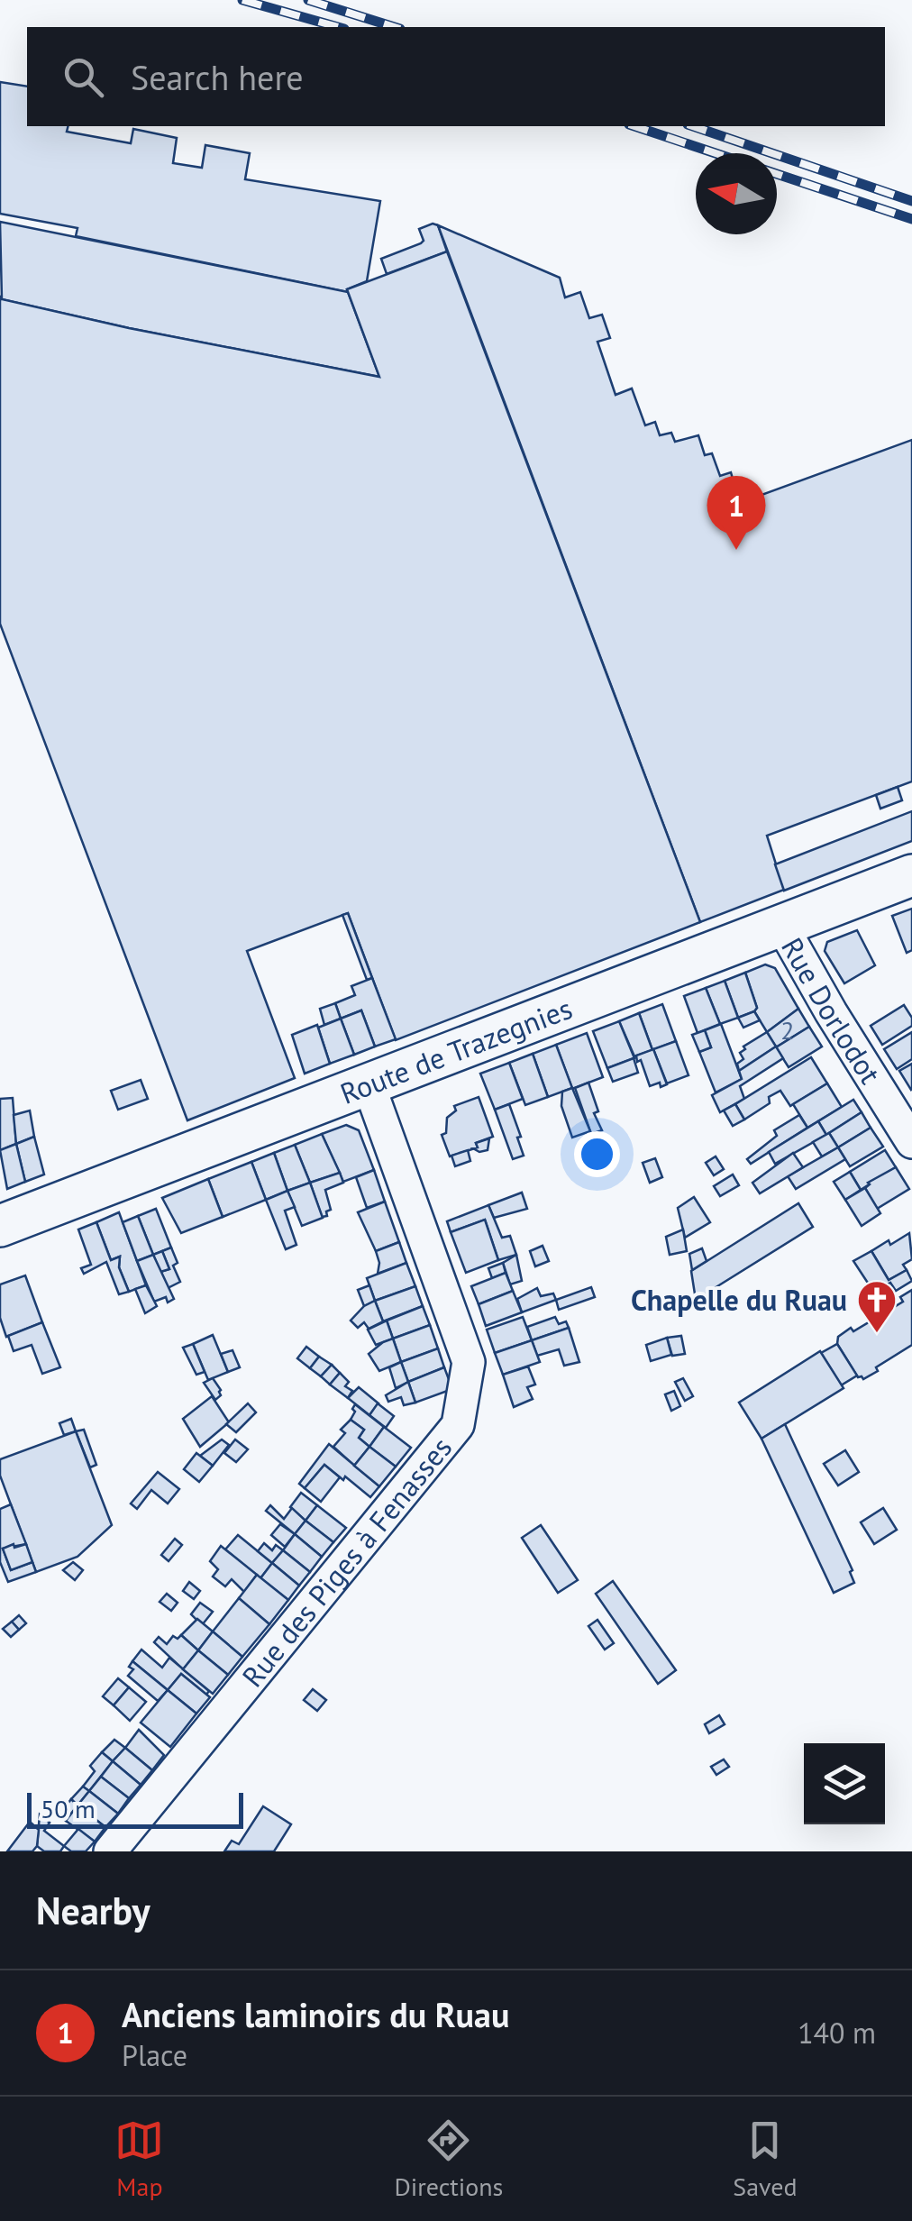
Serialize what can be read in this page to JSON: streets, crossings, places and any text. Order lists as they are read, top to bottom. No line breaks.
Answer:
{"streets":{"main road":["Route de Trazegnies"],"street":["Rue Dorlodot","Rue des Piges à Fenasses"]},"crossings":[["Rue Dorlodot","Route de Trazegnies"],["Route de Trazegnies","Rue des Piges à Fenasses"]],"places":{"church":["Chapelle du Ruau"]},"house_numbers":["2"],"scale_bar":"50 m","north":"left","page":{"search":"Search here","pins":"1","scale":"50 m","heading":"Nearby","list":[{"mark":"1","name":"Anciens laminoirs du Ruau","note":"Place","value":"140 m"}],"nav":["Map","Directions","Saved"]}}
